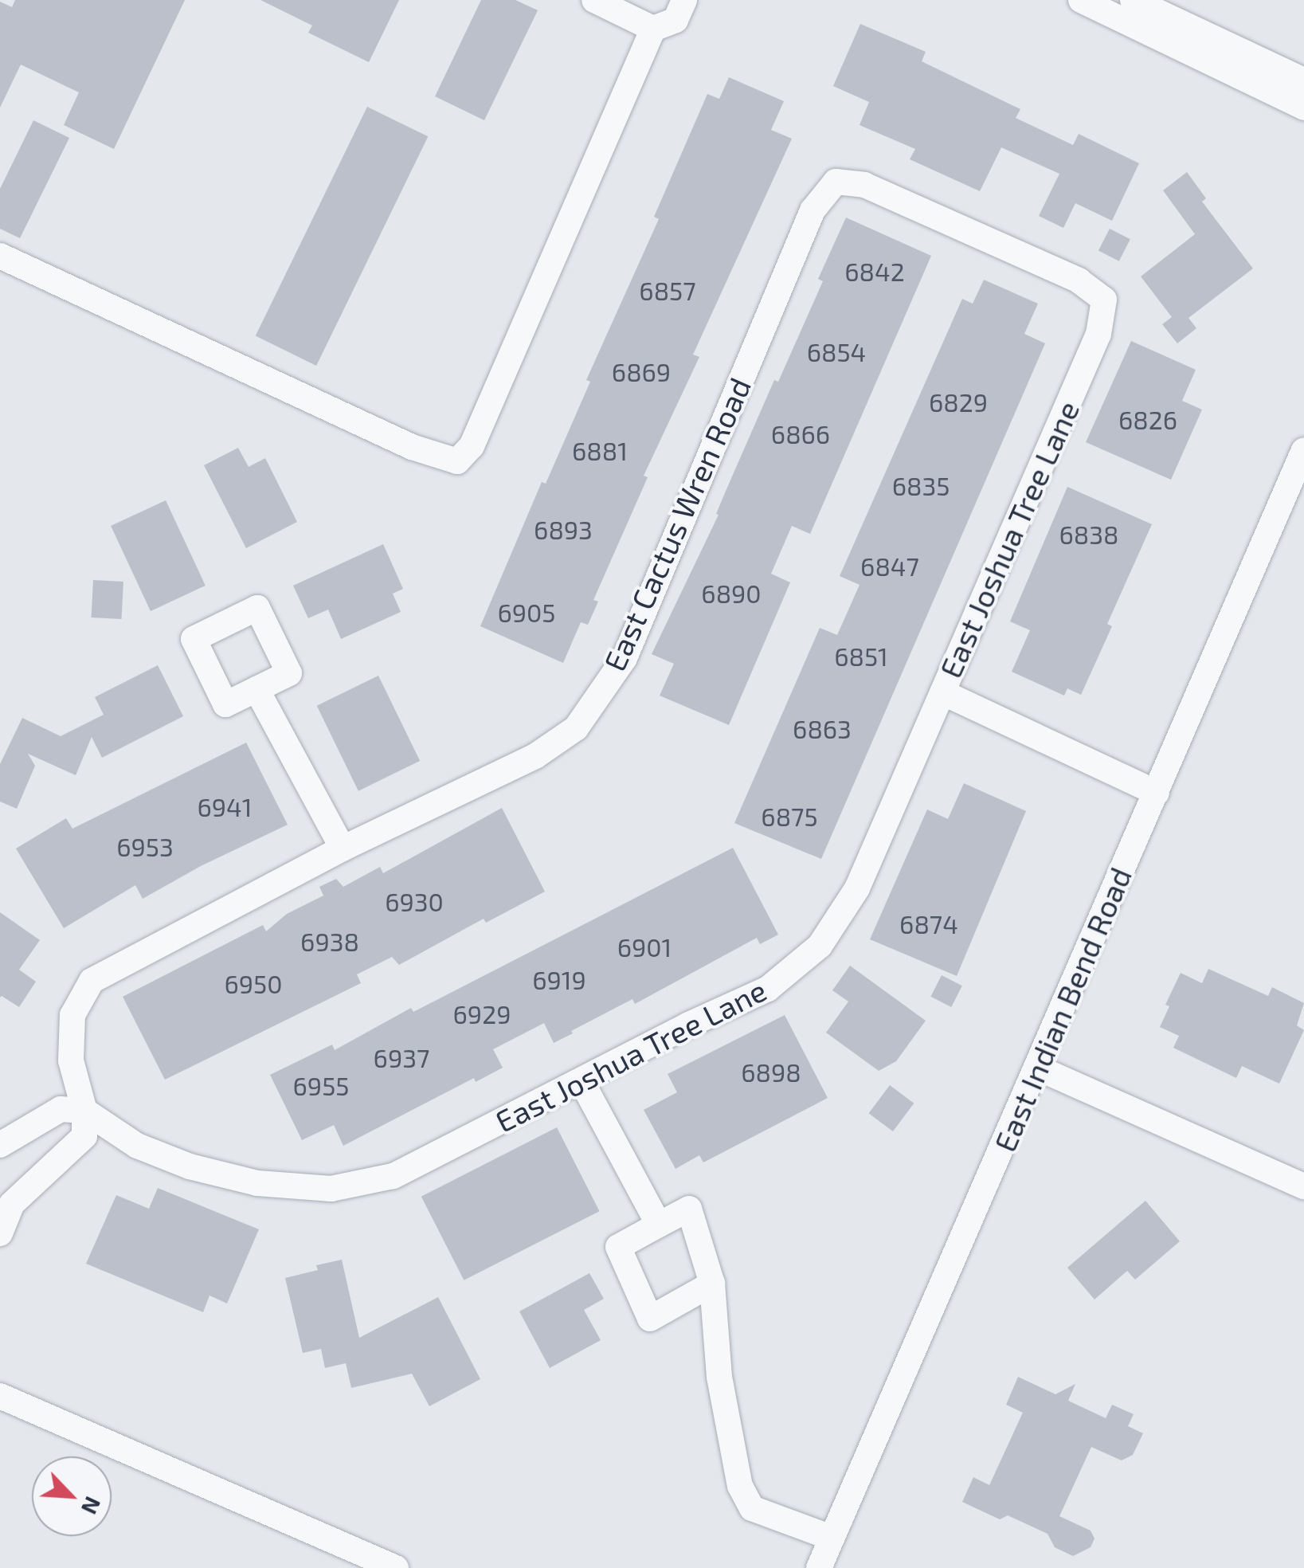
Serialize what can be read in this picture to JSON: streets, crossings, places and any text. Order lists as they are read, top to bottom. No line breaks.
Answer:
{"streets":{"street":["East Cactus Wren Road","East Joshua Tree Lane","East Indian Bend Road"]},"crossings":[["East Cactus Wren Road","East Joshua Tree Lane"]],"house_numbers":["6842","6857","6854","6869","6829","6826","6866","6881","6835","6893","6838","6847","6890","6905","6851","6863","6941","6875","6953","6930","6874","6938","6901","6919","6950","6929","6937","6898","6955"],"north":"bottom right"}
